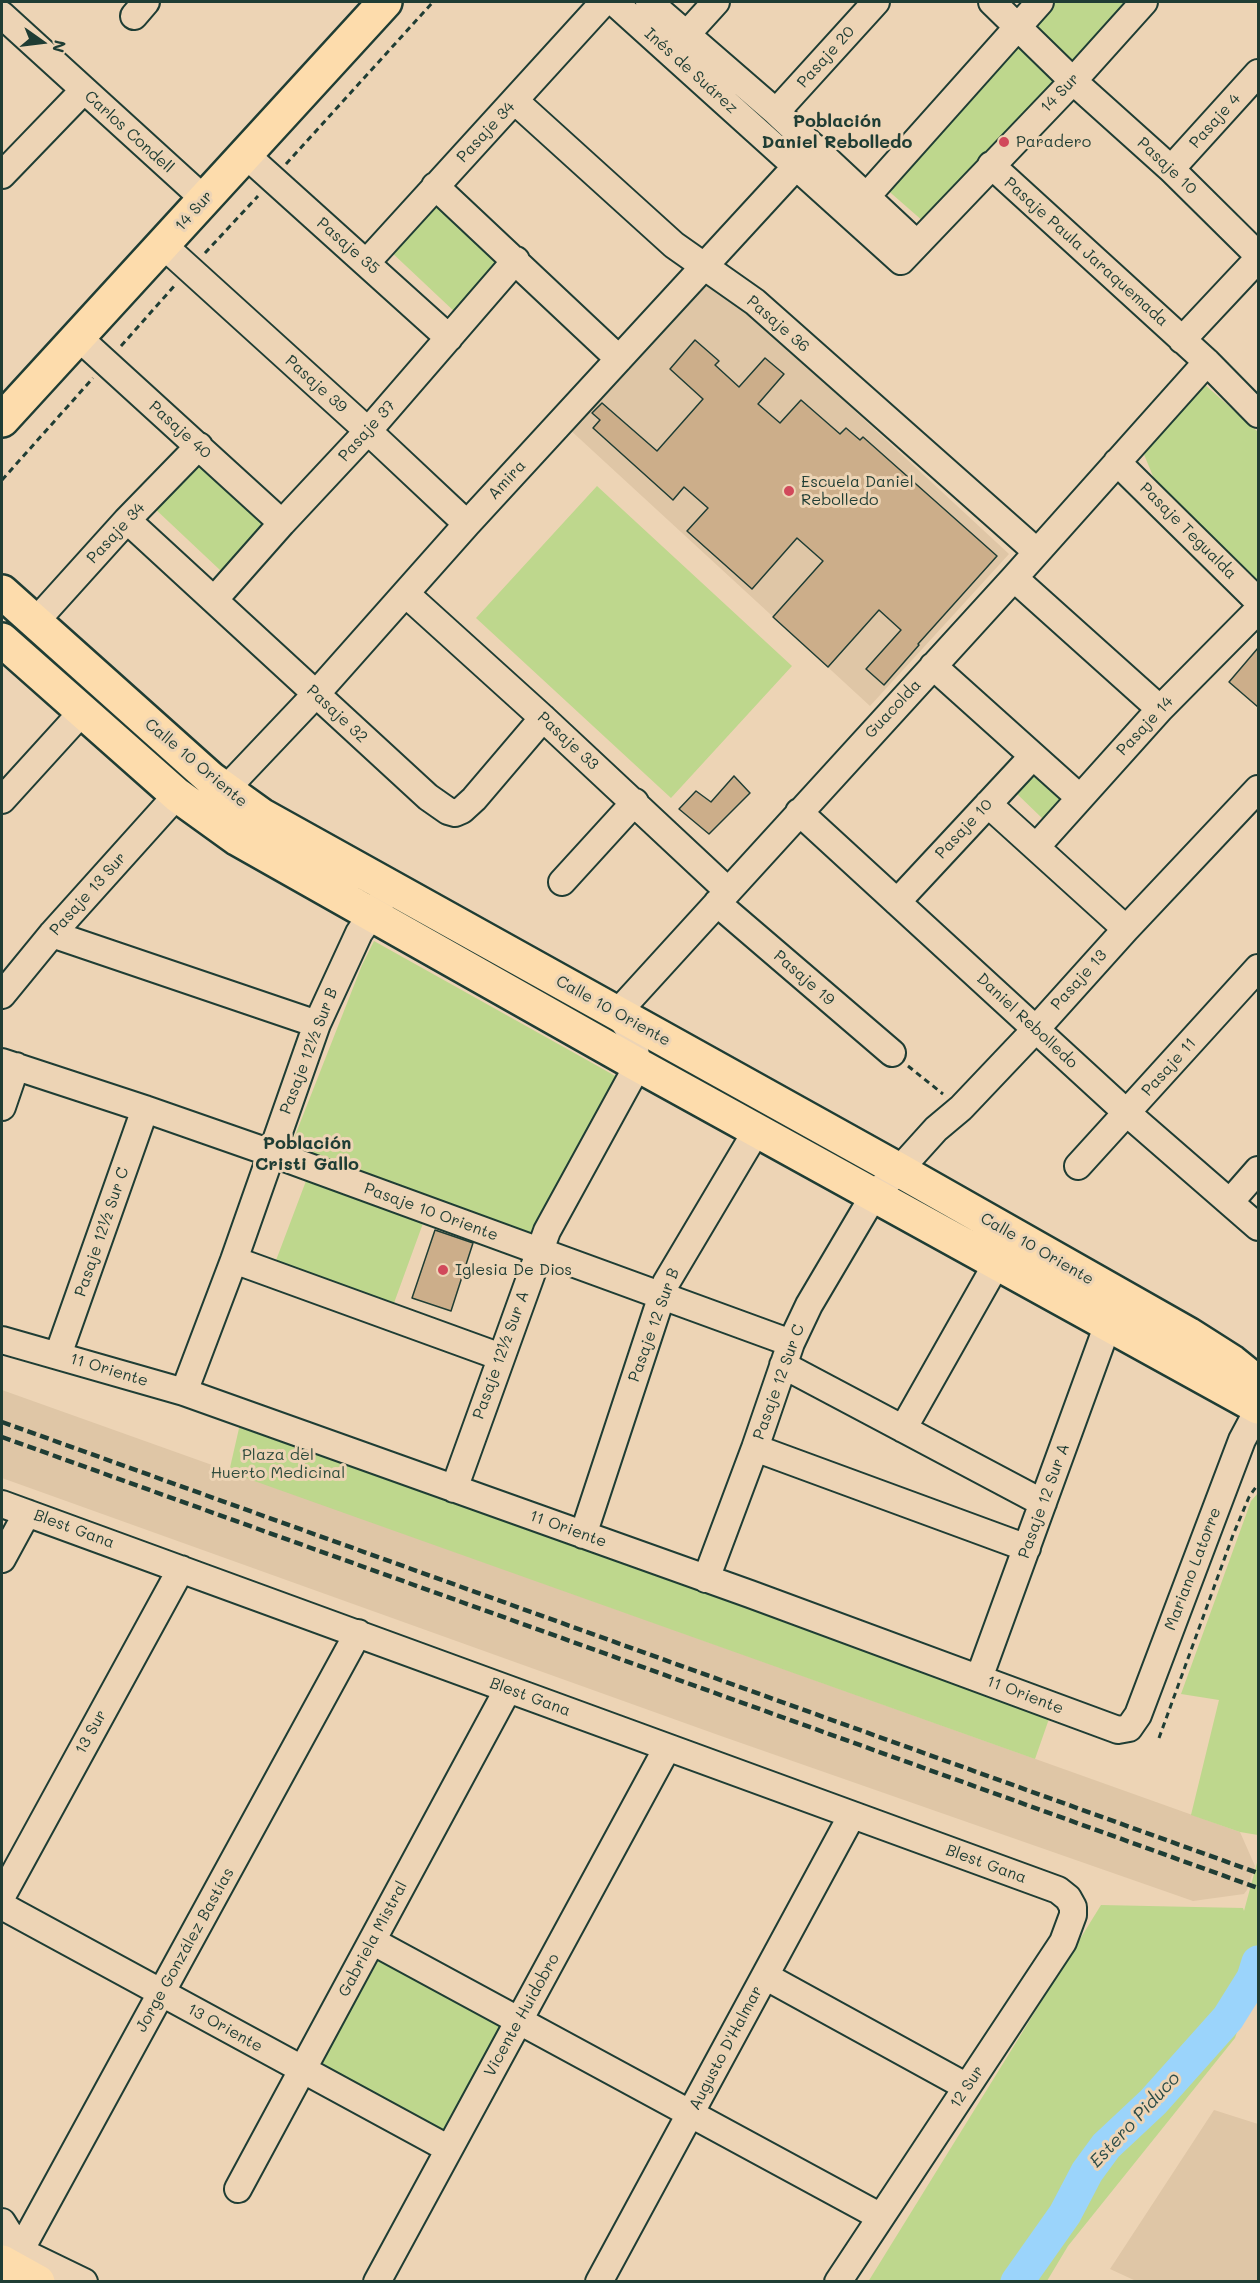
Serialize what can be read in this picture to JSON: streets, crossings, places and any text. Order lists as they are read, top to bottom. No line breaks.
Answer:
{"streets":{"main road":["14 Sur","Calle 10 Oriente"],"street":["Pasaje 20","Inés de Suárez","Pasaje 4","Carlos Condell","Pasaje 34","Pasaje 10","Pasaje 35","Pasaje Paula Jaraquemada","Pasaje 36","Pasaje 39","Pasaje 40","Pasaje 37","Amira","Pasaje Tegualda","Guacolda","Pasaje 32","Pasaje 14","Pasaje 33","Pasaje 13 Sur","Pasaje 19","Pasaje 13","Daniel Rebolledo","Pasaje 12½ Sur B","Pasaje 11","Pasaje 10 Oriente","Pasaje 12½ Sur C","Pasaje 12 Sur B","Pasaje 12½ Sur A","11 Oriente","Pasaje 12 Sur C","Pasaje 12 Sur A","Blest Gana","Mariano Latorre","13 Sur","Gabriela Mistral","Jorge González Bastías","Vicente Huidobro","13 Oriente","Augusto D'Halmar","12 Sur"]},"crossings":[["Pasaje 20","Inés de Suárez"],["Inés de Suárez","14 Sur"],["Inés de Suárez","Amira"],["14 Sur","Carlos Condell"],["14 Sur","Pasaje 10"],["14 Sur","Pasaje 35"],["14 Sur","Pasaje Paula Jaraquemada"],["14 Sur","Pasaje 39"],["14 Sur","Pasaje 40"],["Pasaje 4","Pasaje 10"],["Pasaje 34","Pasaje 35"],["Pasaje 34","Pasaje 36"],["Pasaje 34","Pasaje 40"],["Pasaje 34","Pasaje 32"],["Pasaje 34","Calle 10 Oriente"],["Pasaje 10","Daniel Rebolledo"],["Pasaje 35","Pasaje 37"],["Pasaje 36","Amira"],["Pasaje 36","Guacolda"],["Pasaje 39","Pasaje 37"],["Pasaje 39","Amira"],["Pasaje 40","Pasaje 37"],["Pasaje 37","Pasaje 32"],["Amira","Pasaje 32"],["Amira","Pasaje 33"],["Amira","Calle 10 Oriente"],["Pasaje Tegualda","Guacolda"],["Guacolda","Pasaje 33"],["Guacolda","Calle 10 Oriente"],["Guacolda","Pasaje 19"],["Guacolda","Daniel Rebolledo"],["Pasaje 32","Pasaje 33"],["Pasaje 33","Pasaje 19"],["Calle 10 Oriente","Pasaje 13 Sur"],["Calle 10 Oriente","Pasaje 13"],["Calle 10 Oriente","Pasaje 12½ Sur B"],["Calle 10 Oriente","Pasaje 12 Sur B"],["Calle 10 Oriente","Pasaje 12½ Sur A"],["Calle 10 Oriente","Pasaje 12 Sur C"],["Calle 10 Oriente","Pasaje 12 Sur A"],["Calle 10 Oriente","Mariano Latorre"],["Pasaje 13","Daniel Rebolledo"],["Pasaje 13","Pasaje 12 Sur C"],["Daniel Rebolledo","Pasaje 11"],["Pasaje 12½ Sur B","Pasaje 10 Oriente"],["Pasaje 12½ Sur B","11 Oriente"],["Pasaje 10 Oriente","Pasaje 12½ Sur C"],["Pasaje 10 Oriente","Pasaje 12 Sur B"],["Pasaje 10 Oriente","Pasaje 12½ Sur A"],["Pasaje 10 Oriente","Pasaje 12 Sur C"],["Pasaje 10 Oriente","Pasaje 12 Sur A"],["Pasaje 12½ Sur C","11 Oriente"],["Pasaje 12 Sur B","11 Oriente"],["Pasaje 12½ Sur A","11 Oriente"],["11 Oriente","Pasaje 12 Sur C"],["11 Oriente","Pasaje 12 Sur A"],["11 Oriente","Mariano Latorre"],["Blest Gana","13 Sur"],["Blest Gana","Gabriela Mistral"],["Blest Gana","Jorge González Bastías"],["Blest Gana","Vicente Huidobro"],["Blest Gana","Augusto D'Halmar"],["Blest Gana","12 Sur"],["Gabriela Mistral","13 Oriente"],["Jorge González Bastías","13 Oriente"],["Vicente Huidobro","13 Oriente"]],"districts":["Población Daniel Rebolledo","Población Cristi Gallo"],"water":["Estero Piduco"],"parks":["Plaza del Huerto Medicinal"],"places":["Paradero","Escuela Daniel Rebolledo","Iglesia De Dios"],"north":"right"}
